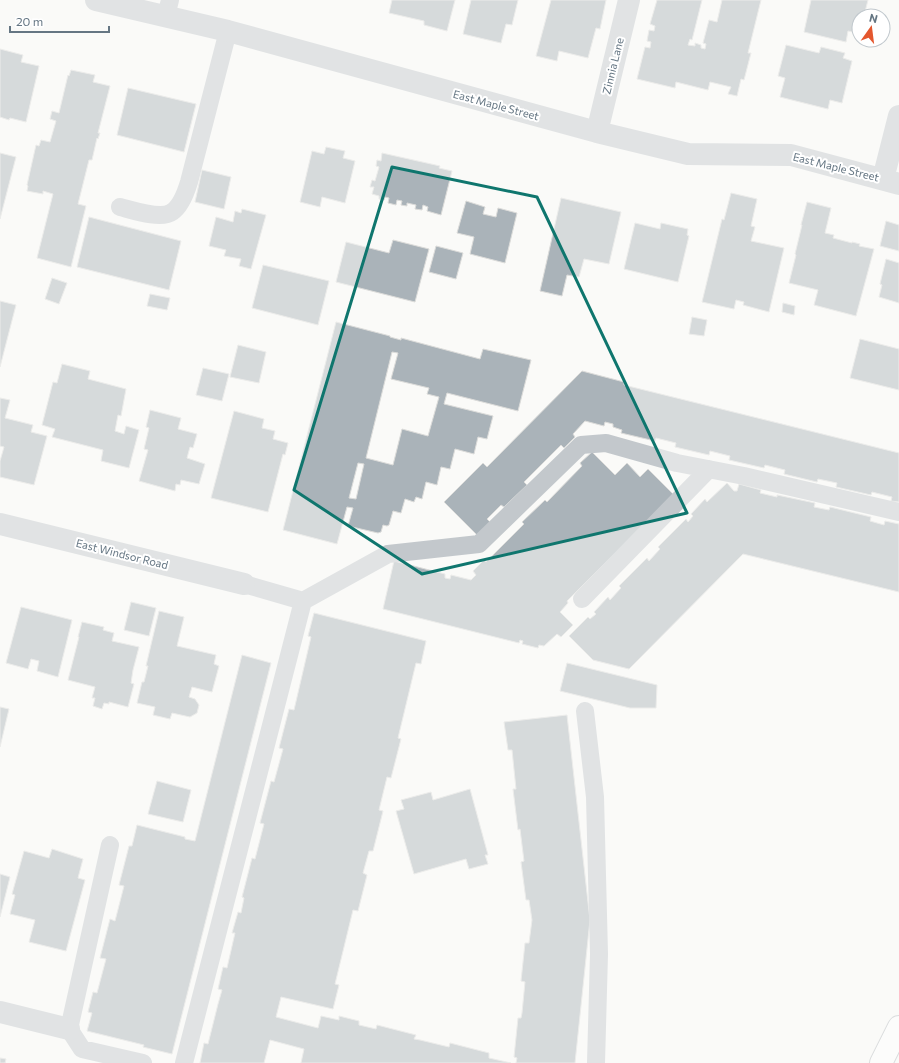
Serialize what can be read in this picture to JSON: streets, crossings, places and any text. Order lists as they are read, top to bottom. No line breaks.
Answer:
{"streets":{"street":["Zinnia Lane","East Maple Street","East Windsor Road"]},"crossings":[["Zinnia Lane","East Maple Street"]],"scale_bar":"20 m","north":"top"}
